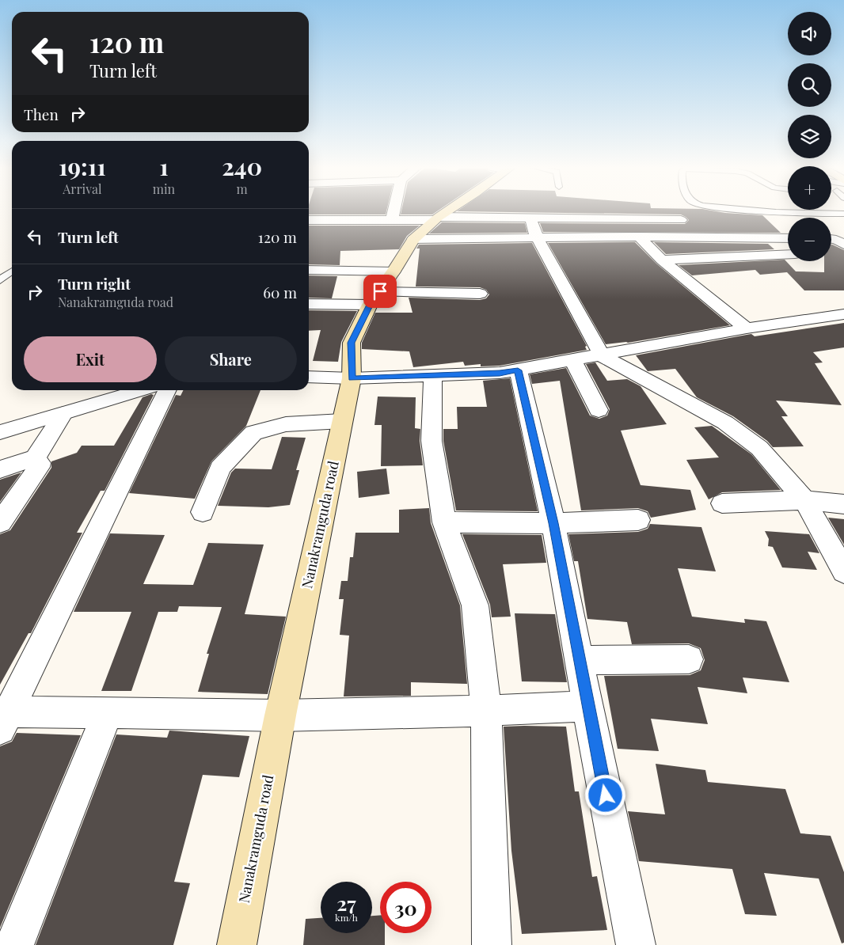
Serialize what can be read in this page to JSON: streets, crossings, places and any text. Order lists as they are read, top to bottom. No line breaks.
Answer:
{"streets":{"main road":["Nanakramguda road"]},"page":{"map_buttons":["+","−"],"turn":["120 m","Turn left"],"then":"Then","eta":["19:11","Arrival","1","min","240","m"],"list":[{"name":"Turn left","value":"120 m"},{"name":"Turn right","note":"Nanakramguda road","value":"60 m"}],"buttons":["Exit","Share"],"speed":"27 km/h","limit":"30"}}
